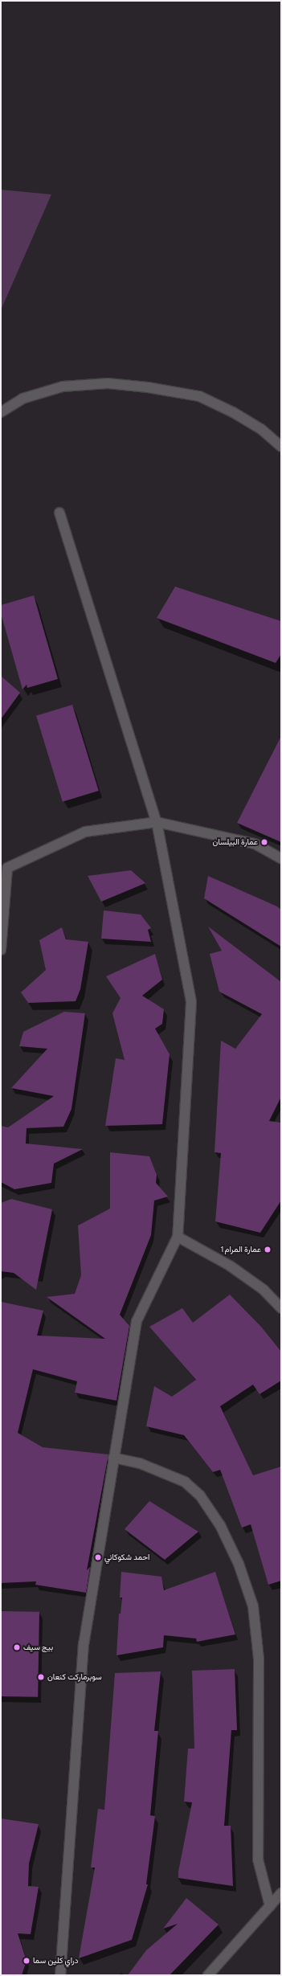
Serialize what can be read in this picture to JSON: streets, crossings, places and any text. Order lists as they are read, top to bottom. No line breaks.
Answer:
{"places":["عمارة البيلسان","عمارة المرام1","احمد شكوكاني","بيج سيف","سوبرماركت كنعان","دراي كلين سما"]}
